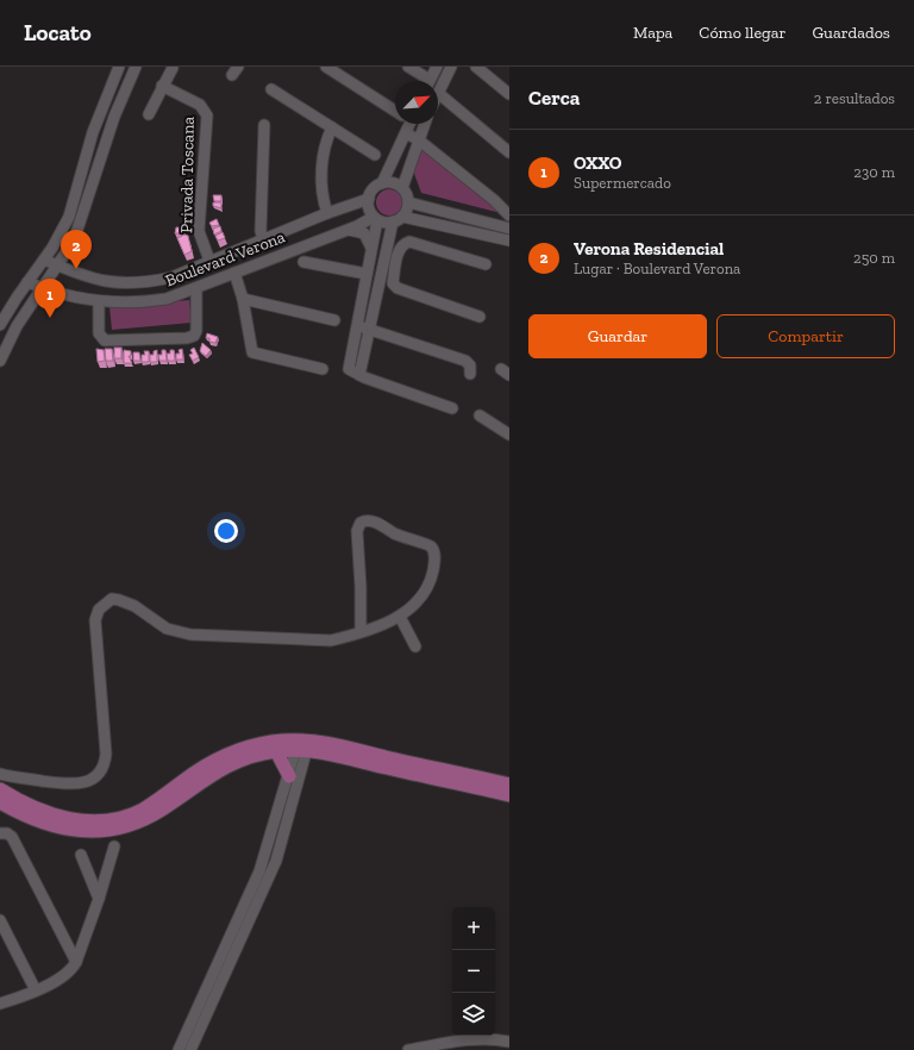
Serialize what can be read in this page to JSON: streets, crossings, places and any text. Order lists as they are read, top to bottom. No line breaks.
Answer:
{"streets":{"street":["Privada Toscana","Boulevard Verona"]},"crossings":[["Privada Toscana","Boulevard Verona"]],"north":"top right","page":{"header":"Locato","nav":["Mapa","Cómo llegar","Guardados"],"heading":["Cerca","2 resultados"],"list":[{"mark":"1","name":"OXXO","note":"Supermercado","value":"230 m"},{"mark":"2","name":"Verona Residencial","note":"Lugar · Boulevard Verona","value":"250 m"}],"pins":["2","1"],"buttons":["Guardar","Compartir"],"map_buttons":["+","−"]}}
